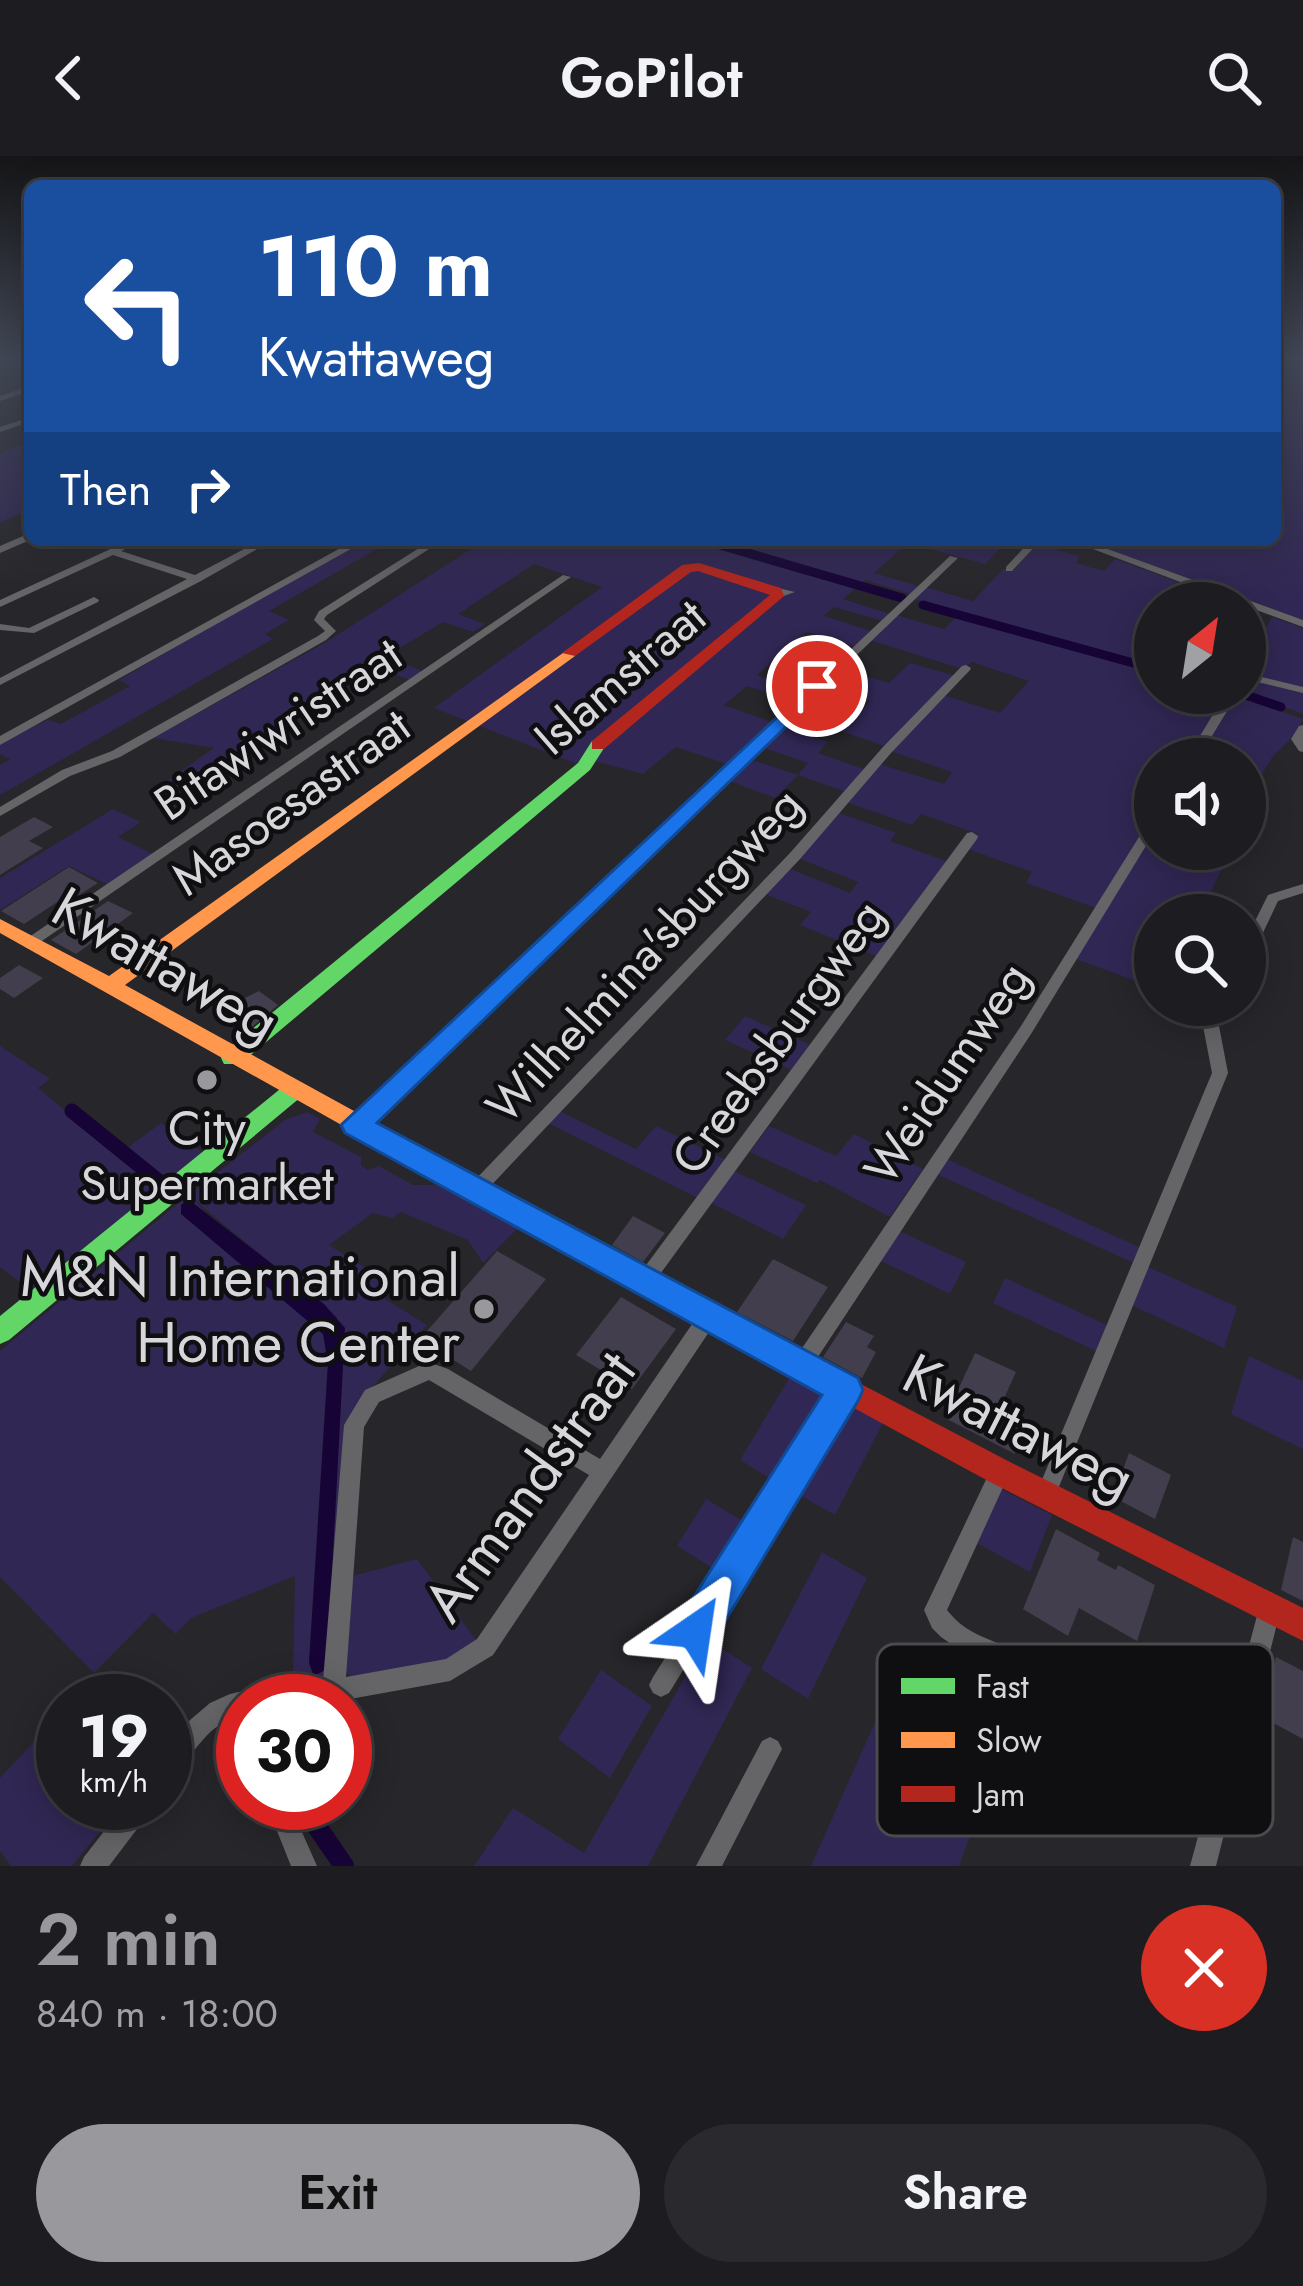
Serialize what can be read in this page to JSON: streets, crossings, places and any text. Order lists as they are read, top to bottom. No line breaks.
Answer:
{"streets":{"street":["Islamstraat","Bitawiwristraat","Masoesastraat","Wilhelmina'sburgweg","Kwattaweg","Creebsburgweg","Weidumweg","Armandstraat"]},"crossings":[["Islamstraat","Masoesastraat"],["Islamstraat","Kwattaweg"],["Bitawiwristraat","Kwattaweg"],["Masoesastraat","Kwattaweg"],["Wilhelmina'sburgweg","Kwattaweg"],["Kwattaweg","Creebsburgweg"],["Kwattaweg","Weidumweg"],["Kwattaweg","Armandstraat"]],"places":["City Supermarket","M&N International Home Center"],"legend":["Fast","Slow","Jam"],"north":"top right","page":{"header":"GoPilot","turn":["110 m","Kwattaweg"],"then":"Then","speed":"19 km/h","limit":"30","heading":["2 min","840 m · 18:00"],"buttons":["Exit","Share"]}}
